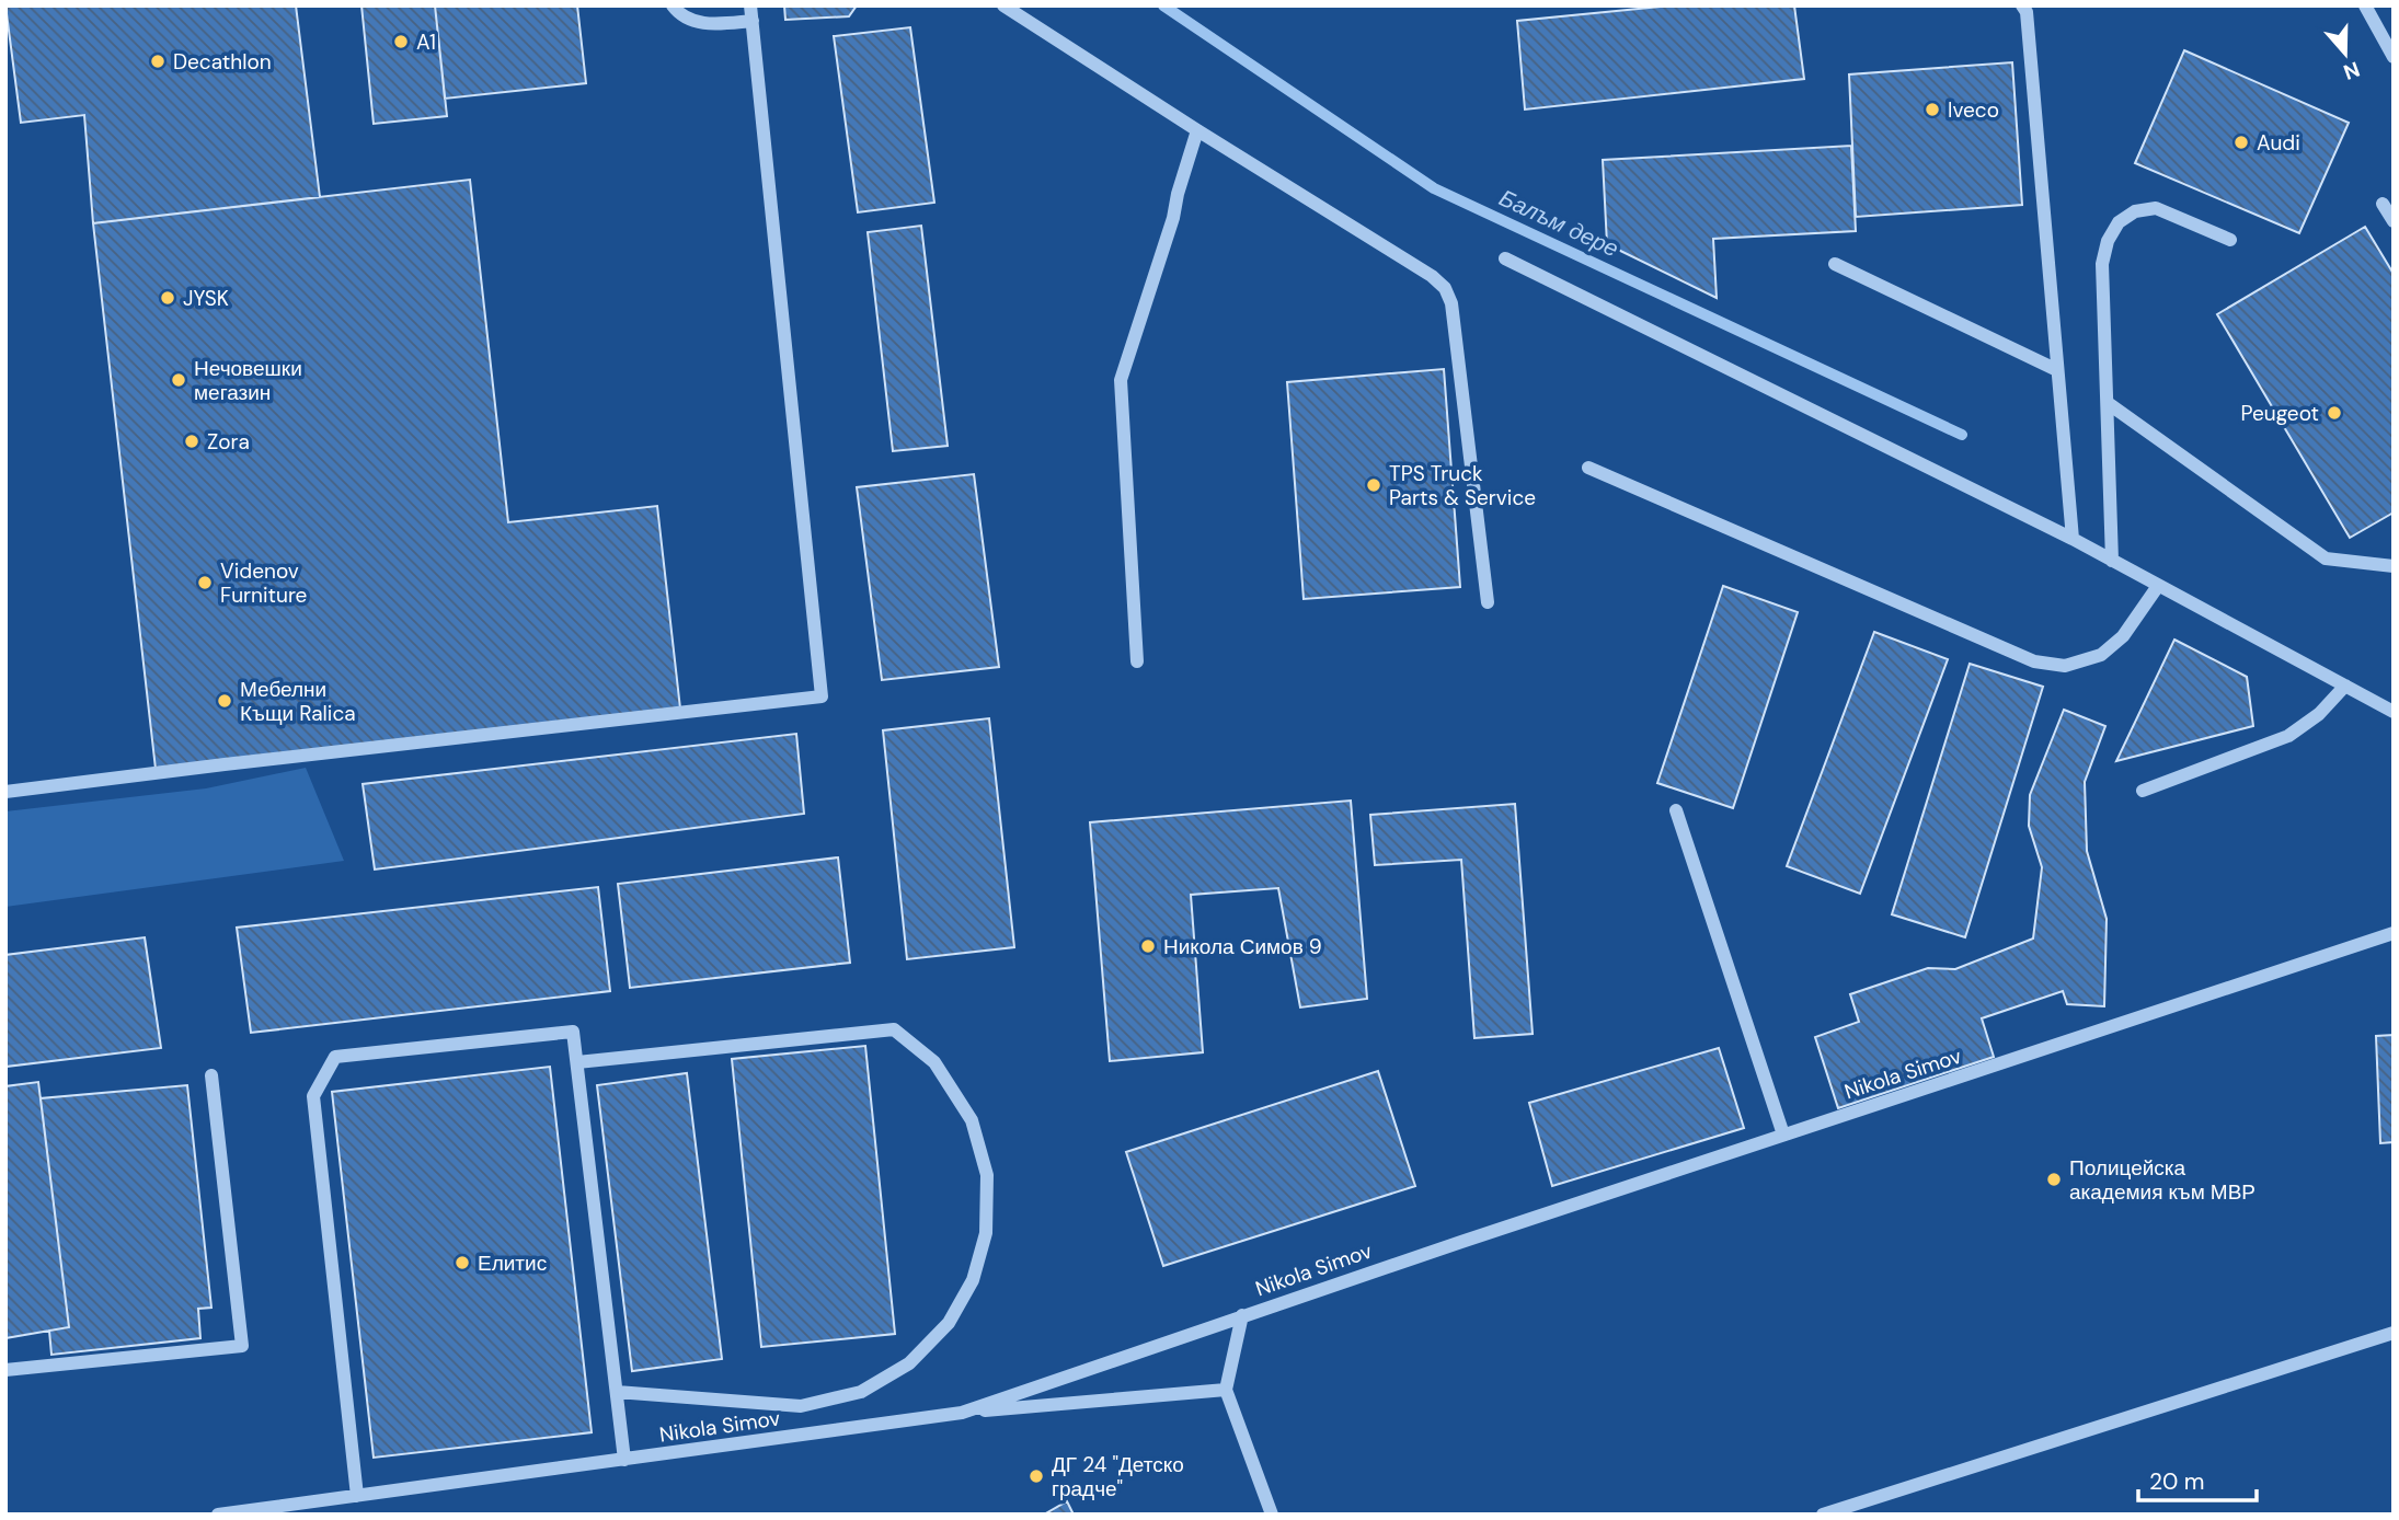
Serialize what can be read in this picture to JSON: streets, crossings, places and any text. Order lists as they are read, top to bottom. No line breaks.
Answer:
{"streets":{"street":["Nikola Simov"]},"water":["Балъм дере"],"places":["A1","Decathlon","Iveco","Audi","JYSK","Нечовешки мегазин","Peugeot","Zora","TPS Truck Parts & Service","Videnov Furniture","Мебелни Къщи Ralica","Никола Симов 9","Полицейска академия към МВР","Елитис","ДГ 24 \"Детско градче\""],"scale_bar":"20 m","north":"bottom"}
